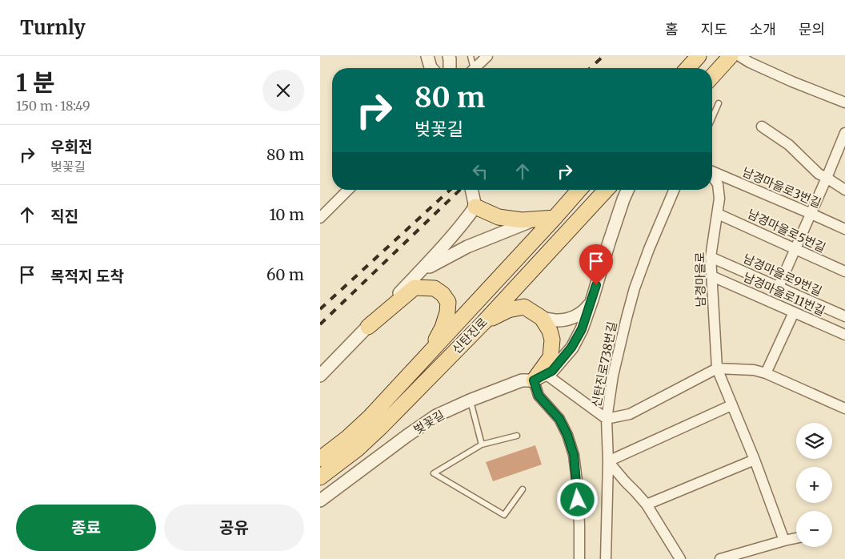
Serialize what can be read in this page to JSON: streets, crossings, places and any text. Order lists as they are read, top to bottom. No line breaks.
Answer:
{"streets":{"main road":["신탄진로"],"street":["남경마을로3번길","남경마을로5번길","남경마을로9번길","남경마을로","남경마을로11번길","신탄진로738번길","벚꽃길"]},"crossings":[["남경마을로5번길","남경마을로"],["남경마을로9번길","남경마을로"],["남경마을로","남경마을로11번길"]],"page":{"header":"Turnly","nav":["홈","지도","소개","문의"],"heading":["1 분","150 m · 18:49"],"turn":["80 m","벚꽃길"],"list":[{"name":"우회전","note":"벚꽃길","value":"80 m"},{"name":"직진","value":"10 m"},{"name":"목적지 도착","value":"60 m"}],"map_buttons":["+","−"],"buttons":["종료","공유"]}}
